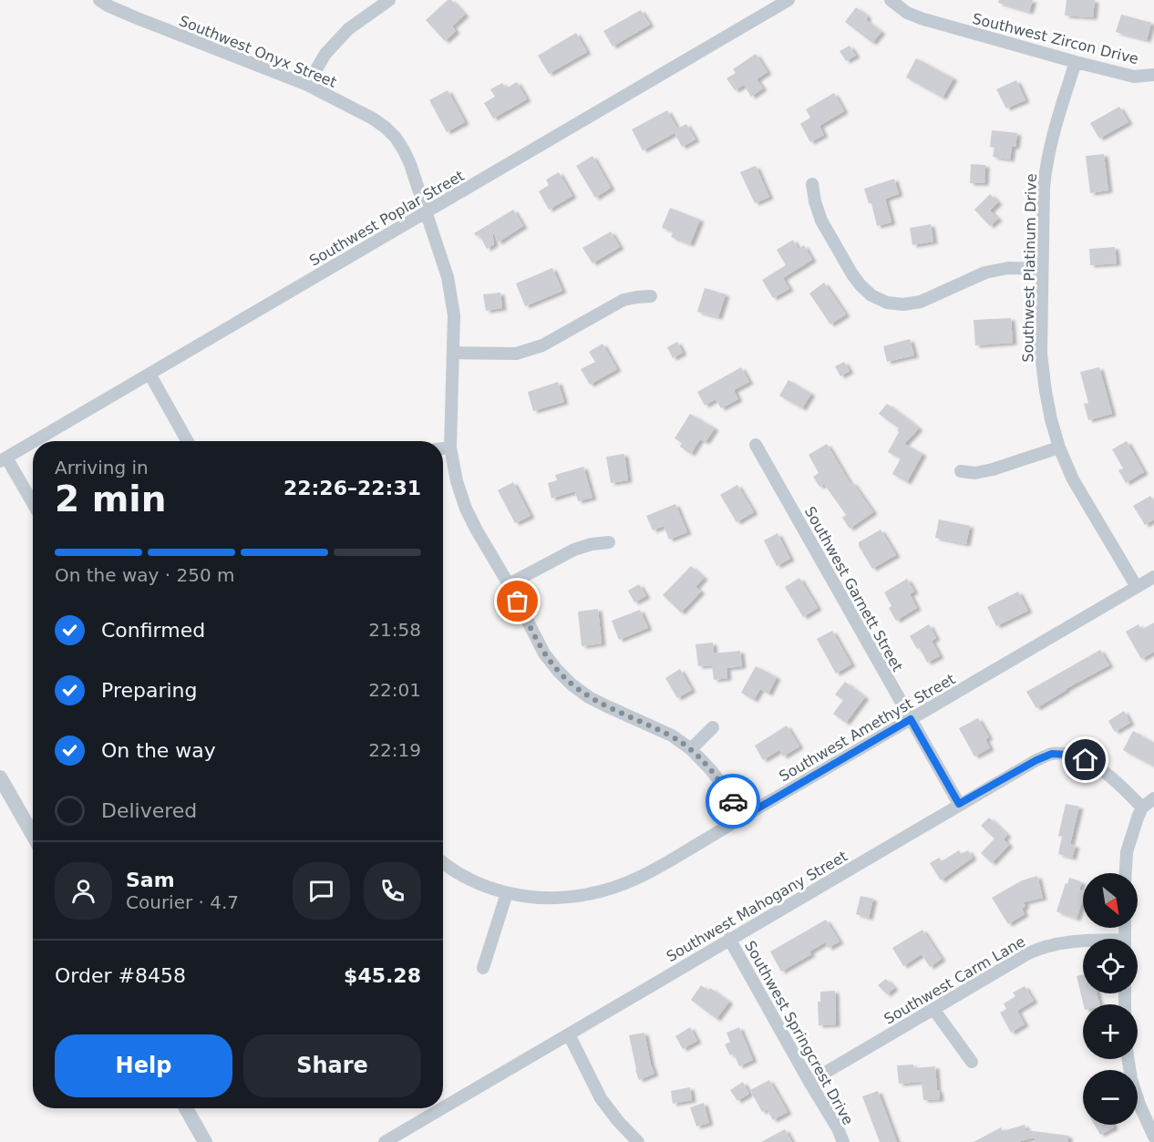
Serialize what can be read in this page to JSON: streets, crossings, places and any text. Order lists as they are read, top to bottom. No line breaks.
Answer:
{"streets":{"street":["Southwest Zircon Drive","Southwest Onyx Street","Southwest Poplar Street","Southwest Platinum Drive","Southwest Garnett Street","Southwest Amethyst Street","Southwest Mahogany Street","Southwest Carm Lane","Southwest Springcrest Drive"]},"crossings":[["Southwest Zircon Drive","Southwest Platinum Drive"],["Southwest Onyx Street","Southwest Poplar Street"],["Southwest Onyx Street","Southwest Amethyst Street"],["Southwest Platinum Drive","Southwest Amethyst Street"],["Southwest Garnett Street","Southwest Amethyst Street"],["Southwest Garnett Street","Southwest Mahogany Street"],["Southwest Mahogany Street","Southwest Springcrest Drive"],["Southwest Carm Lane","Southwest Springcrest Drive"]],"north":"bottom right","page":{"heading":["2 min","Arriving in","22:26–22:31"],"panel":["Sam","Courier · 4.7","Order #8458","$45.28"],"bar":"On the way · 250 m","list":[["Confirmed","21:58"],["Preparing","22:01"],["On the way","22:19"],"Delivered"],"map_buttons":["+","−"],"buttons":["Help","Share"]}}
